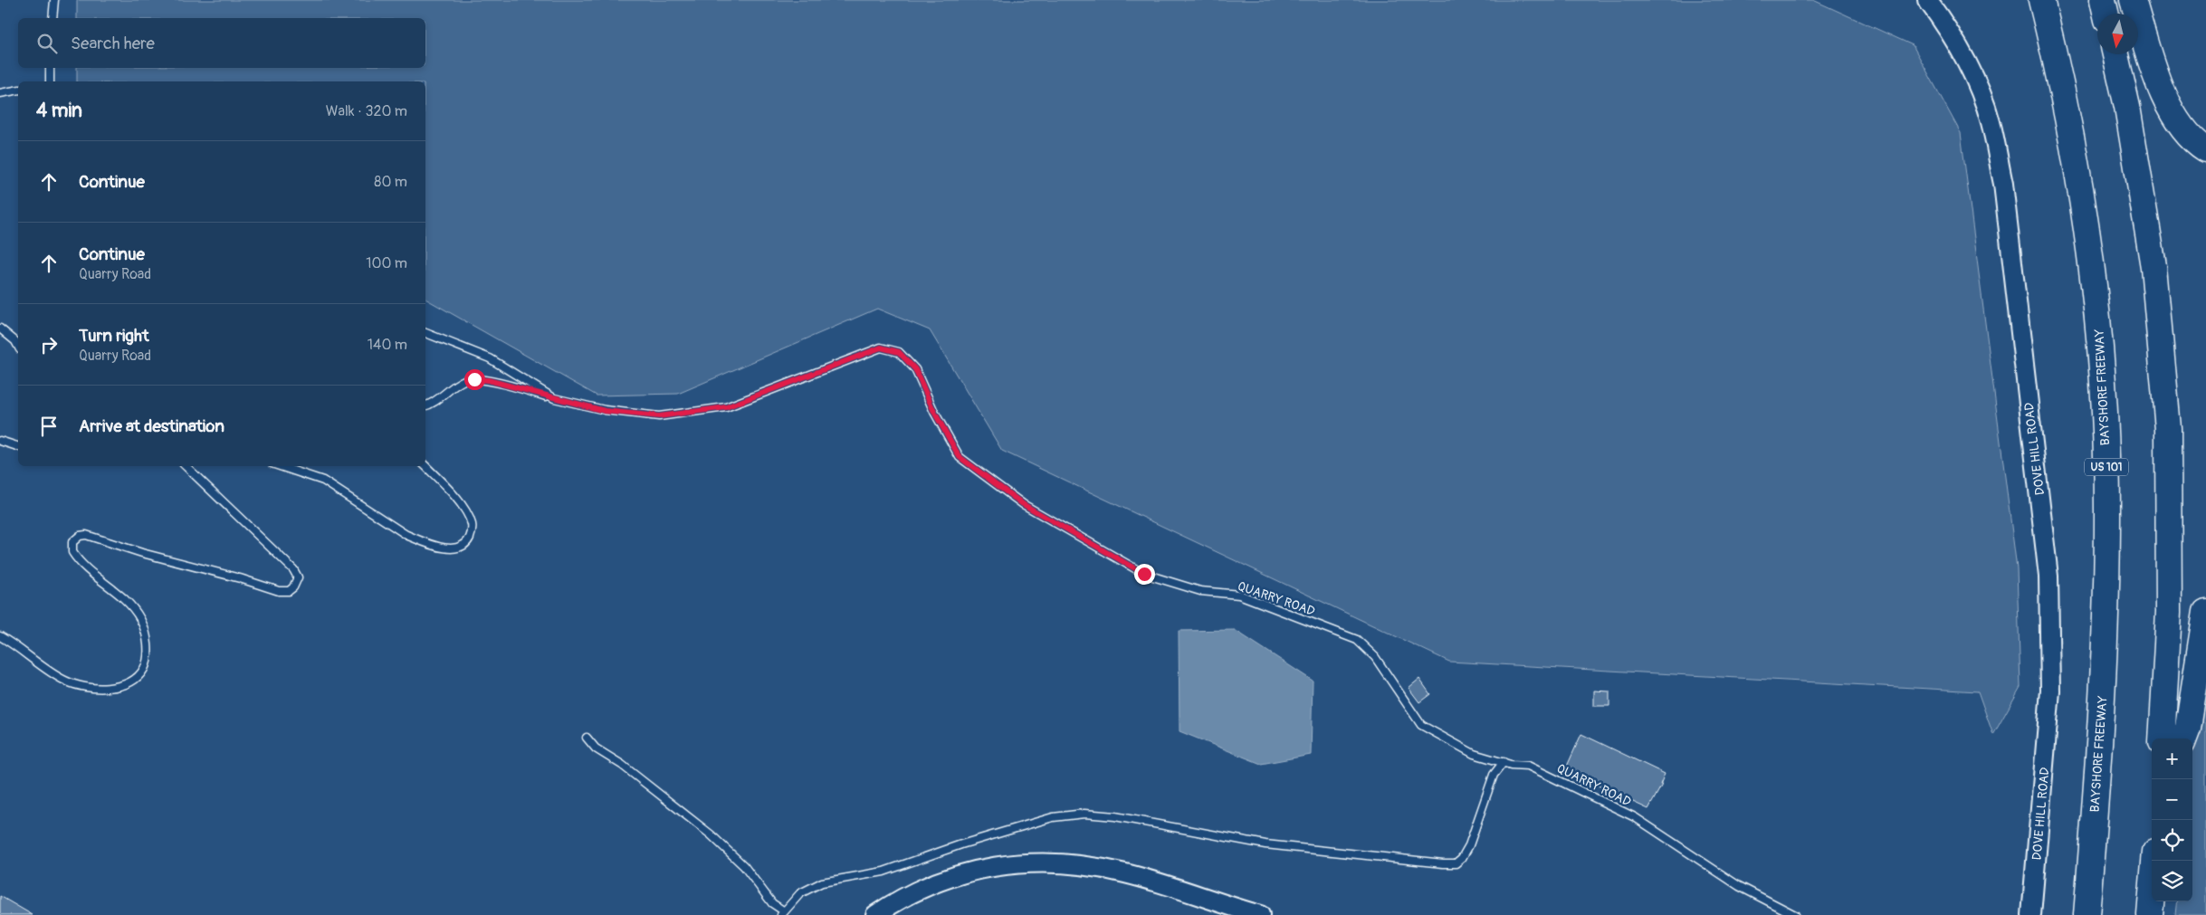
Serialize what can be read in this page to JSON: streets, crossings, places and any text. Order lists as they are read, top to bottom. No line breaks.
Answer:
{"streets":{"highway":["BAYSHORE FREEWAY","US 101"],"street":["DOVE HILL ROAD"],"lane":["QUARRY ROAD"]},"north":"bottom","page":{"search":"Search here","heading":["4 min","Walk · 320 m"],"list":[["Continue","80 m"],["Continue","Quarry Road","100 m"],["Turn right","Quarry Road","140 m"],"Arrive at destination"],"map_buttons":["+","−"]}}
